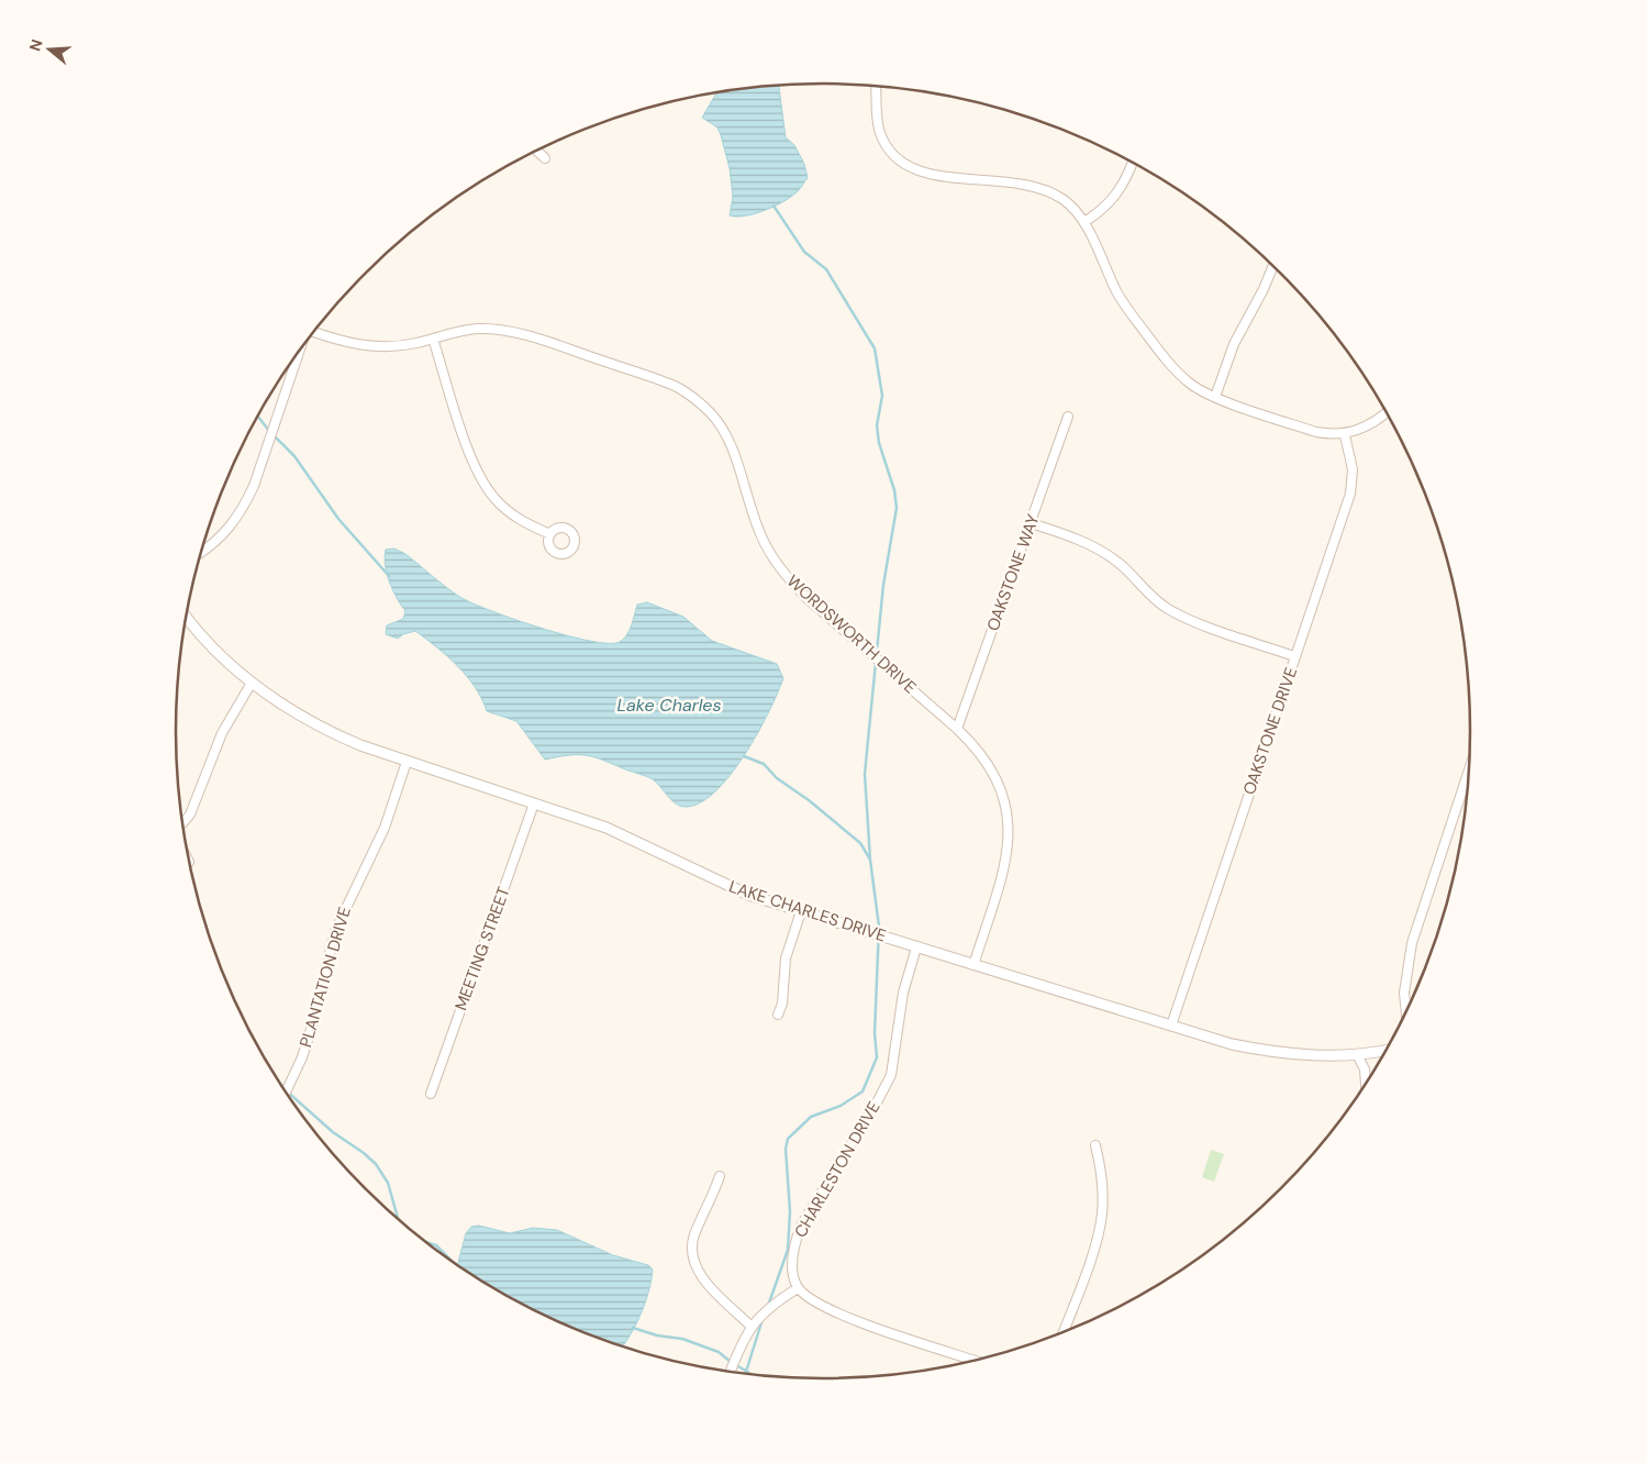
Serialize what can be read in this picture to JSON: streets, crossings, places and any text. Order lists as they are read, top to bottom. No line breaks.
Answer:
{"streets":{"street":["OAKSTONE WAY","WORDSWORTH DRIVE","OAKSTONE DRIVE","LAKE CHARLES DRIVE","MEETING STREET","PLANTATION DRIVE","CHARLESTON DRIVE"]},"crossings":[["OAKSTONE WAY","WORDSWORTH DRIVE"],["WORDSWORTH DRIVE","LAKE CHARLES DRIVE"],["OAKSTONE DRIVE","LAKE CHARLES DRIVE"],["LAKE CHARLES DRIVE","MEETING STREET"],["LAKE CHARLES DRIVE","PLANTATION DRIVE"],["LAKE CHARLES DRIVE","CHARLESTON DRIVE"]],"water":["Lake Charles"],"north":"left"}
